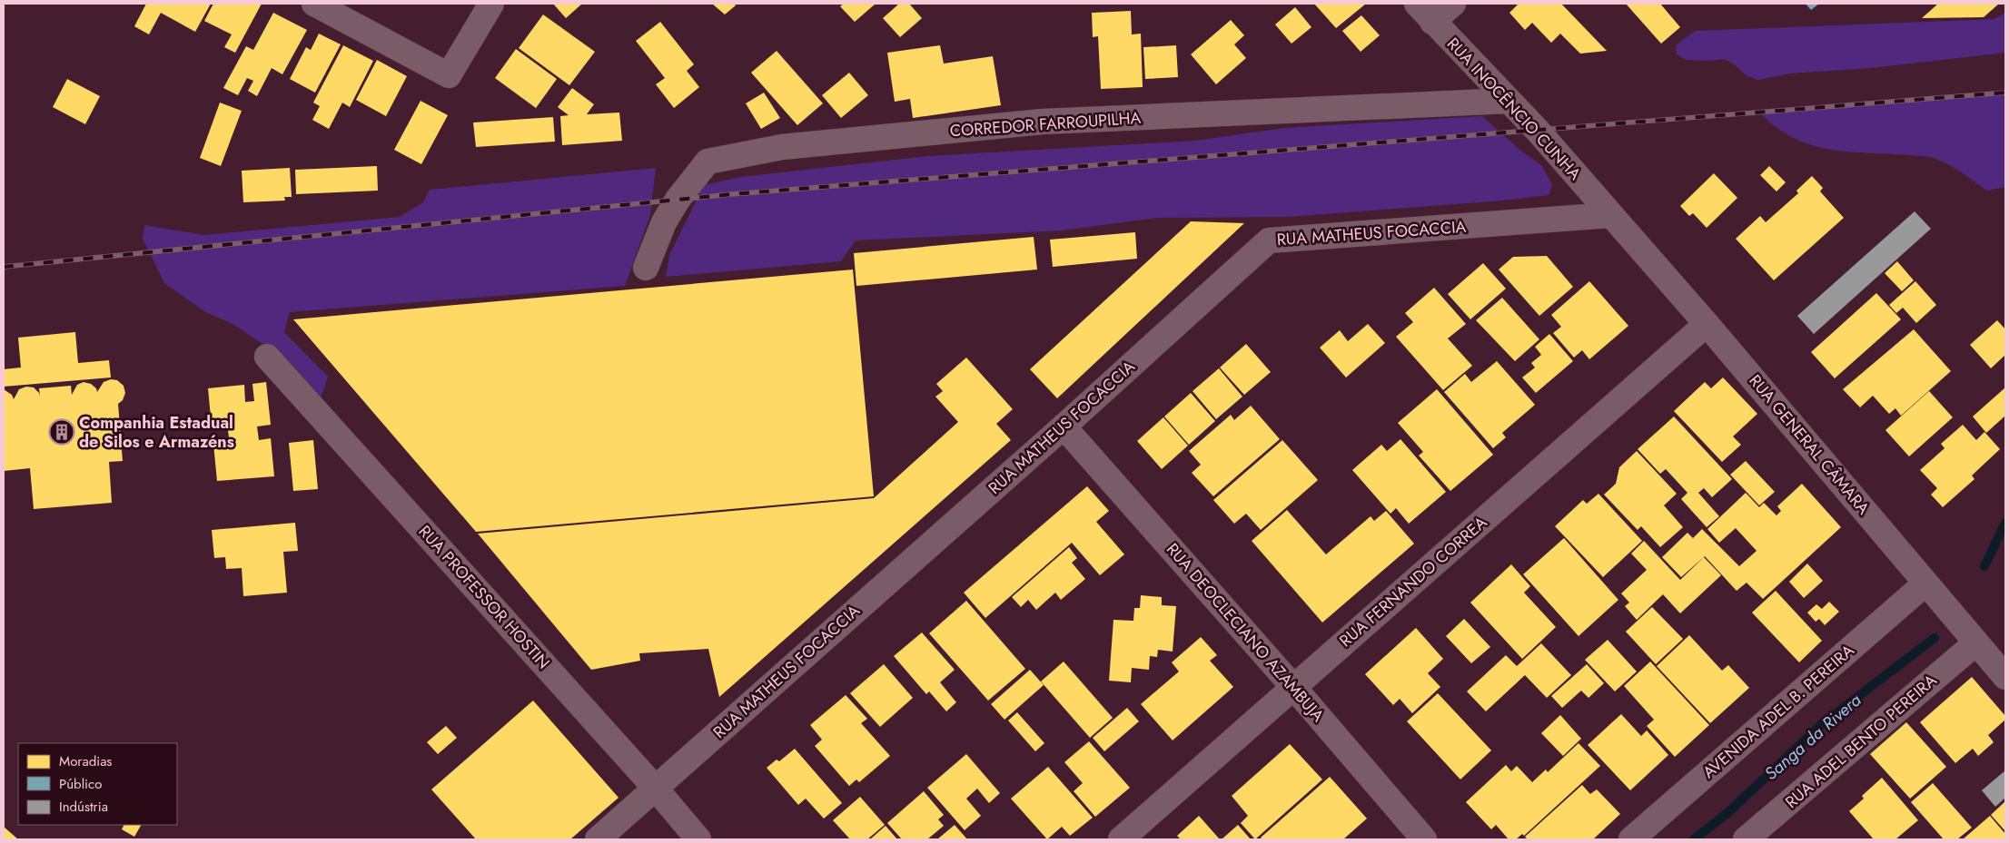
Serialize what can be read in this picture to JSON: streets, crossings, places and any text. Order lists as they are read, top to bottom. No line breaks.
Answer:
{"streets":{"street":["RUA INOCÊNCIO CUNHA","CORREDOR FARROUPILHA","RUA MATHEUS FOCACCIA","RUA GENERAL CÂMARA","RUA FERNANDO CORREA","RUA PROFESSOR HOSTIN","RUA DEOCLECIANO AZAMBUJA","AVENIDA ADEL B. PEREIRA","RUA ADEL BENTO PEREIRA"]},"crossings":[["RUA INOCÊNCIO CUNHA","CORREDOR FARROUPILHA"],["RUA INOCÊNCIO CUNHA","RUA MATHEUS FOCACCIA"],["RUA INOCÊNCIO CUNHA","RUA GENERAL CÂMARA"],["RUA MATHEUS FOCACCIA","RUA GENERAL CÂMARA"],["RUA MATHEUS FOCACCIA","RUA PROFESSOR HOSTIN"],["RUA MATHEUS FOCACCIA","RUA DEOCLECIANO AZAMBUJA"],["RUA GENERAL CÂMARA","RUA FERNANDO CORREA"],["RUA GENERAL CÂMARA","AVENIDA ADEL B. PEREIRA"],["RUA GENERAL CÂMARA","RUA ADEL BENTO PEREIRA"],["RUA FERNANDO CORREA","RUA DEOCLECIANO AZAMBUJA"]],"water":["Sanga da Rivera"],"places":{"building":["Companhia Estadual de Silos e Armazéns"]},"legend":["Moradias","Público","Indústria"]}
